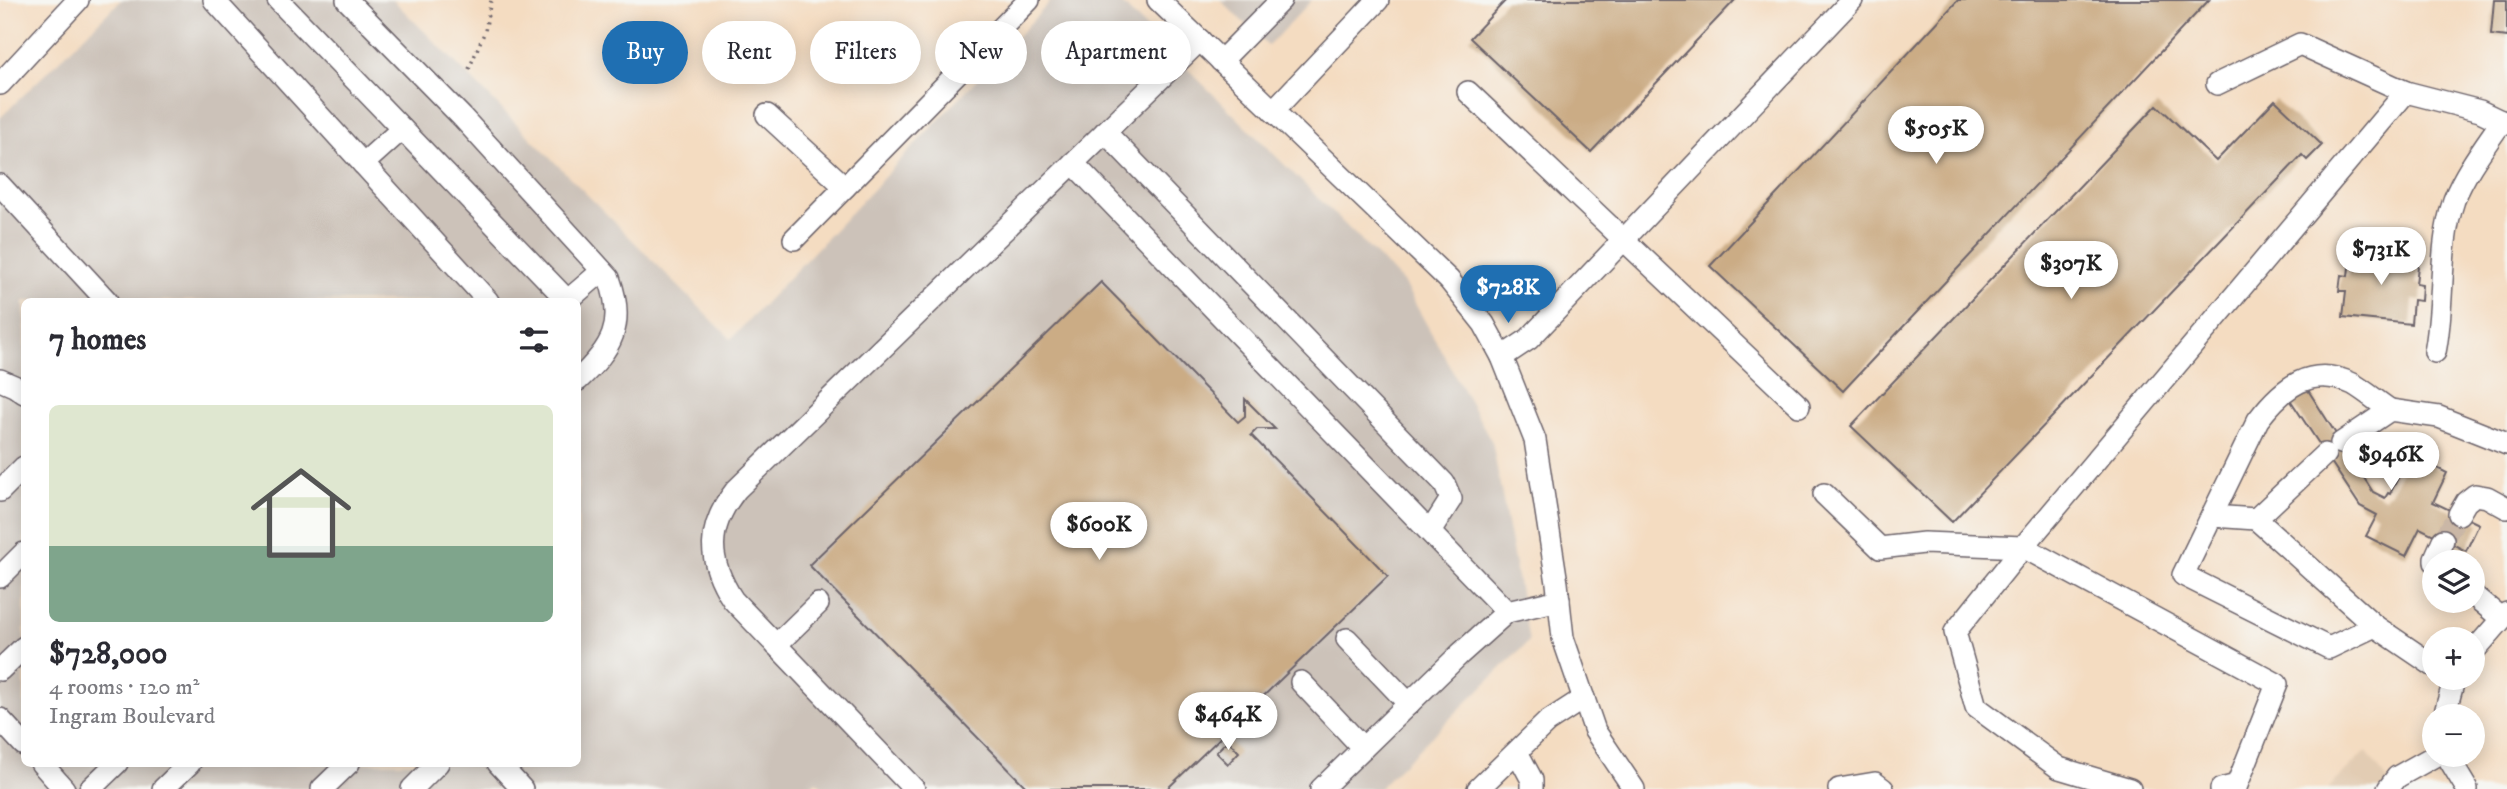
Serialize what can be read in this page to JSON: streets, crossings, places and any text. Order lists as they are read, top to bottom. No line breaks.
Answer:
{"page":{"chip":["Buy","Rent","Filters","New","Apartment"],"price":["$505K","$731K","$307K","$728K","$946K","$600K","$464K"],"heading":"7 homes","list":[{"name":"$728,000","note":"4 rooms · 120 m² · Ingram Boulevard"}],"map_buttons":["+","−"]}}
